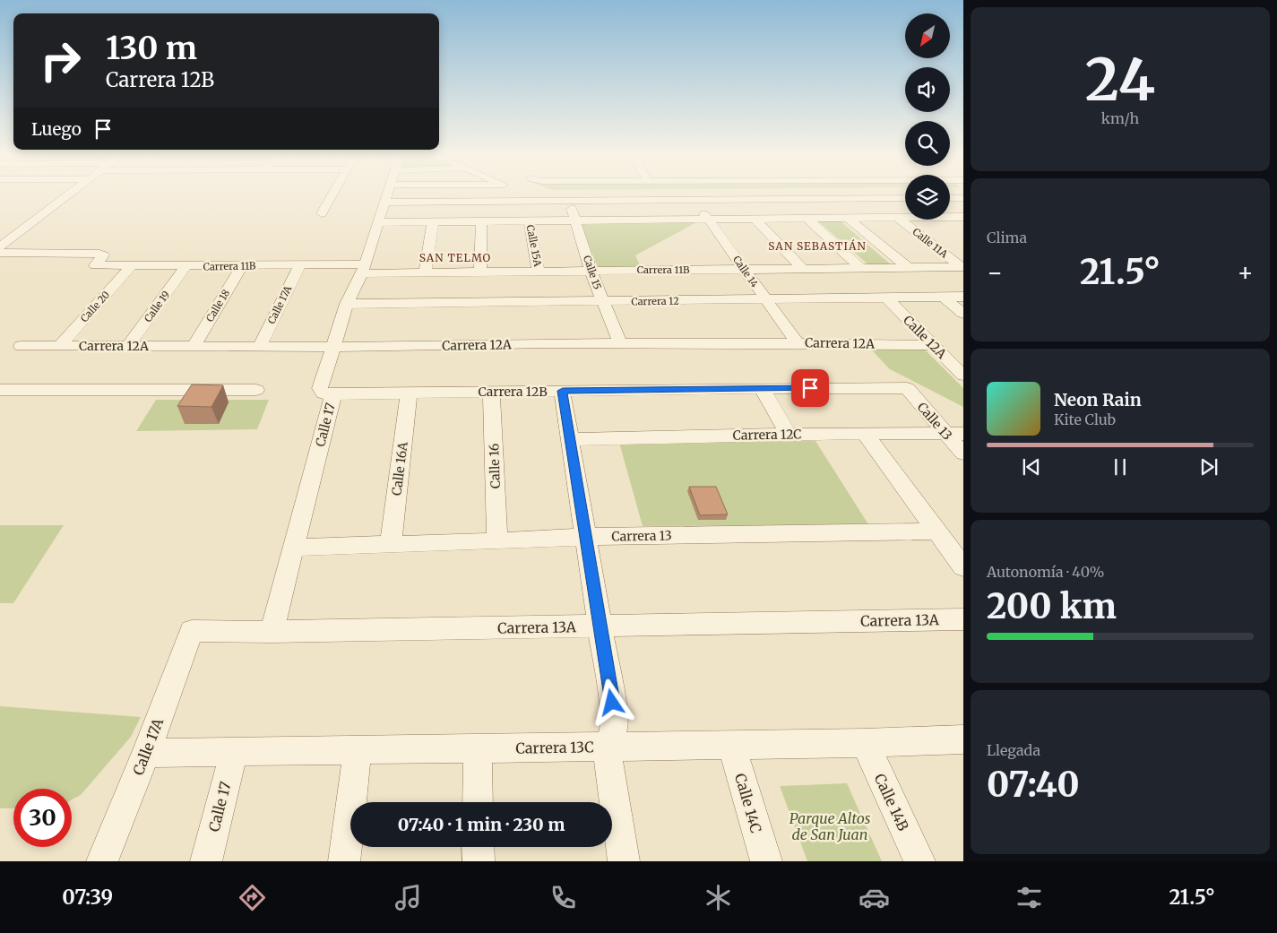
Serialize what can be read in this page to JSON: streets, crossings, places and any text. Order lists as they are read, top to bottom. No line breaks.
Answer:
{"streets":{"street":["Calle 11A","Calle 15A","Carrera 11B","Calle 14","Calle 15","Carrera 12","Calle 17A","Calle 18","Calle 20","Calle 19","Calle 12A","Carrera 12A","Carrera 12B","Calle 13","Calle 17","Carrera 12C","Calle 16","Calle 16A","Carrera 13","Carrera 13A","Carrera 13C","Calle 14B","Calle 14C"]},"crossings":[["Calle 11A","Carrera 11B"],["Calle 15A","Carrera 11B"],["Carrera 11B","Calle 14"],["Carrera 11B","Calle 15"],["Carrera 11B","Calle 17A"],["Carrera 11B","Calle 18"],["Carrera 11B","Calle 20"],["Carrera 11B","Calle 19"],["Carrera 11B","Calle 17"],["Calle 14","Carrera 12"],["Calle 14","Carrera 12A"],["Calle 15","Carrera 12"],["Calle 15","Carrera 12A"],["Carrera 12","Calle 12A"],["Carrera 12","Calle 17"],["Calle 17A","Carrera 12A"],["Calle 17A","Carrera 13A"],["Calle 17A","Carrera 13C"],["Calle 18","Carrera 12A"],["Calle 20","Carrera 12A"],["Calle 19","Carrera 12A"],["Calle 12A","Carrera 12A"],["Carrera 12A","Calle 17"],["Carrera 12B","Calle 13"],["Carrera 12B","Calle 17"],["Carrera 12B","Calle 16"],["Carrera 12B","Calle 16A"],["Calle 13","Carrera 12C"],["Calle 17","Carrera 13"],["Calle 17","Carrera 13A"],["Calle 17","Carrera 13C"],["Calle 16","Carrera 13"],["Calle 16A","Carrera 13"],["Carrera 13C","Calle 14B"],["Carrera 13C","Calle 14C"]],"districts":["SAN SEBASTIÁN","SAN TELMO"],"parks":["Parque Altos de San Juan"],"north":"bottom left","page":{"tile":[["24","km/h"],"Clima",["Autonomía · 40%","200 km"],["Llegada","07:40"]],"turn":["130 m","Carrera 12B"],"then":"Luego","heat":["−","21.5°","+"],"song":["Neon Rain","Kite Club"],"limit":"30","trip":"07:40 · 1 min · 230 m","tabs":["07:39","21.5°"]}}
